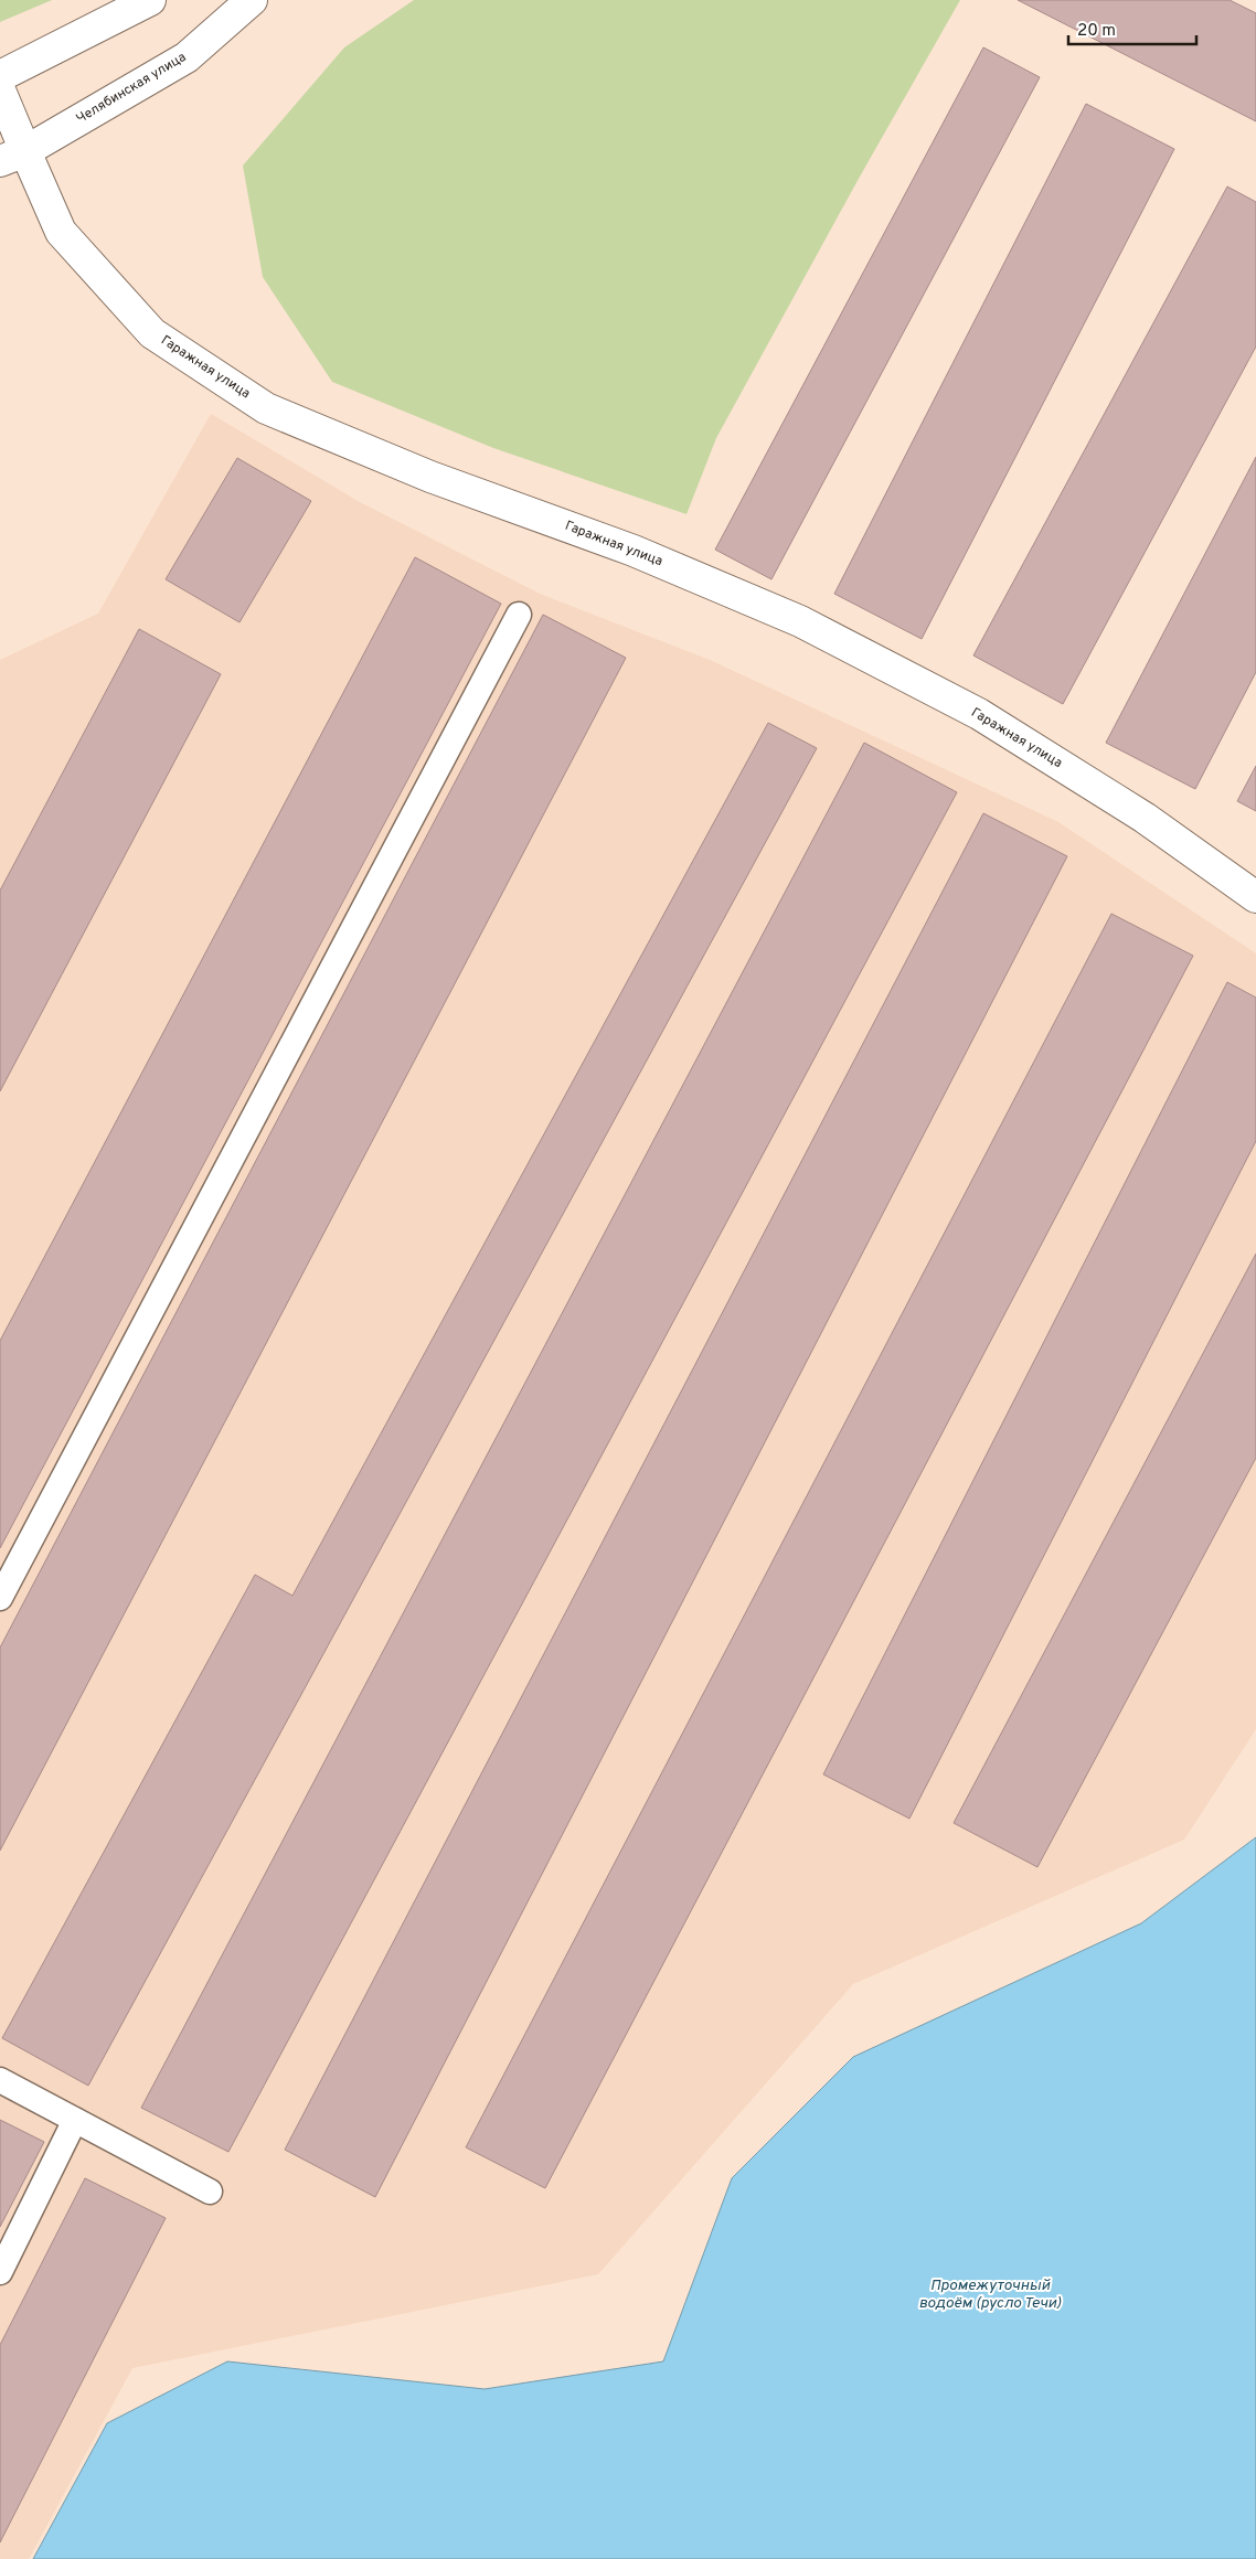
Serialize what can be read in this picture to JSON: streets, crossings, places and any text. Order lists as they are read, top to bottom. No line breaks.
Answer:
{"streets":{"street":["Челябинская улица","Гаражная улица"]},"crossings":[["Челябинская улица","Гаражная улица"]],"water":["Промежуточный водоём (русло Течи)"],"scale_bar":"20 m"}
